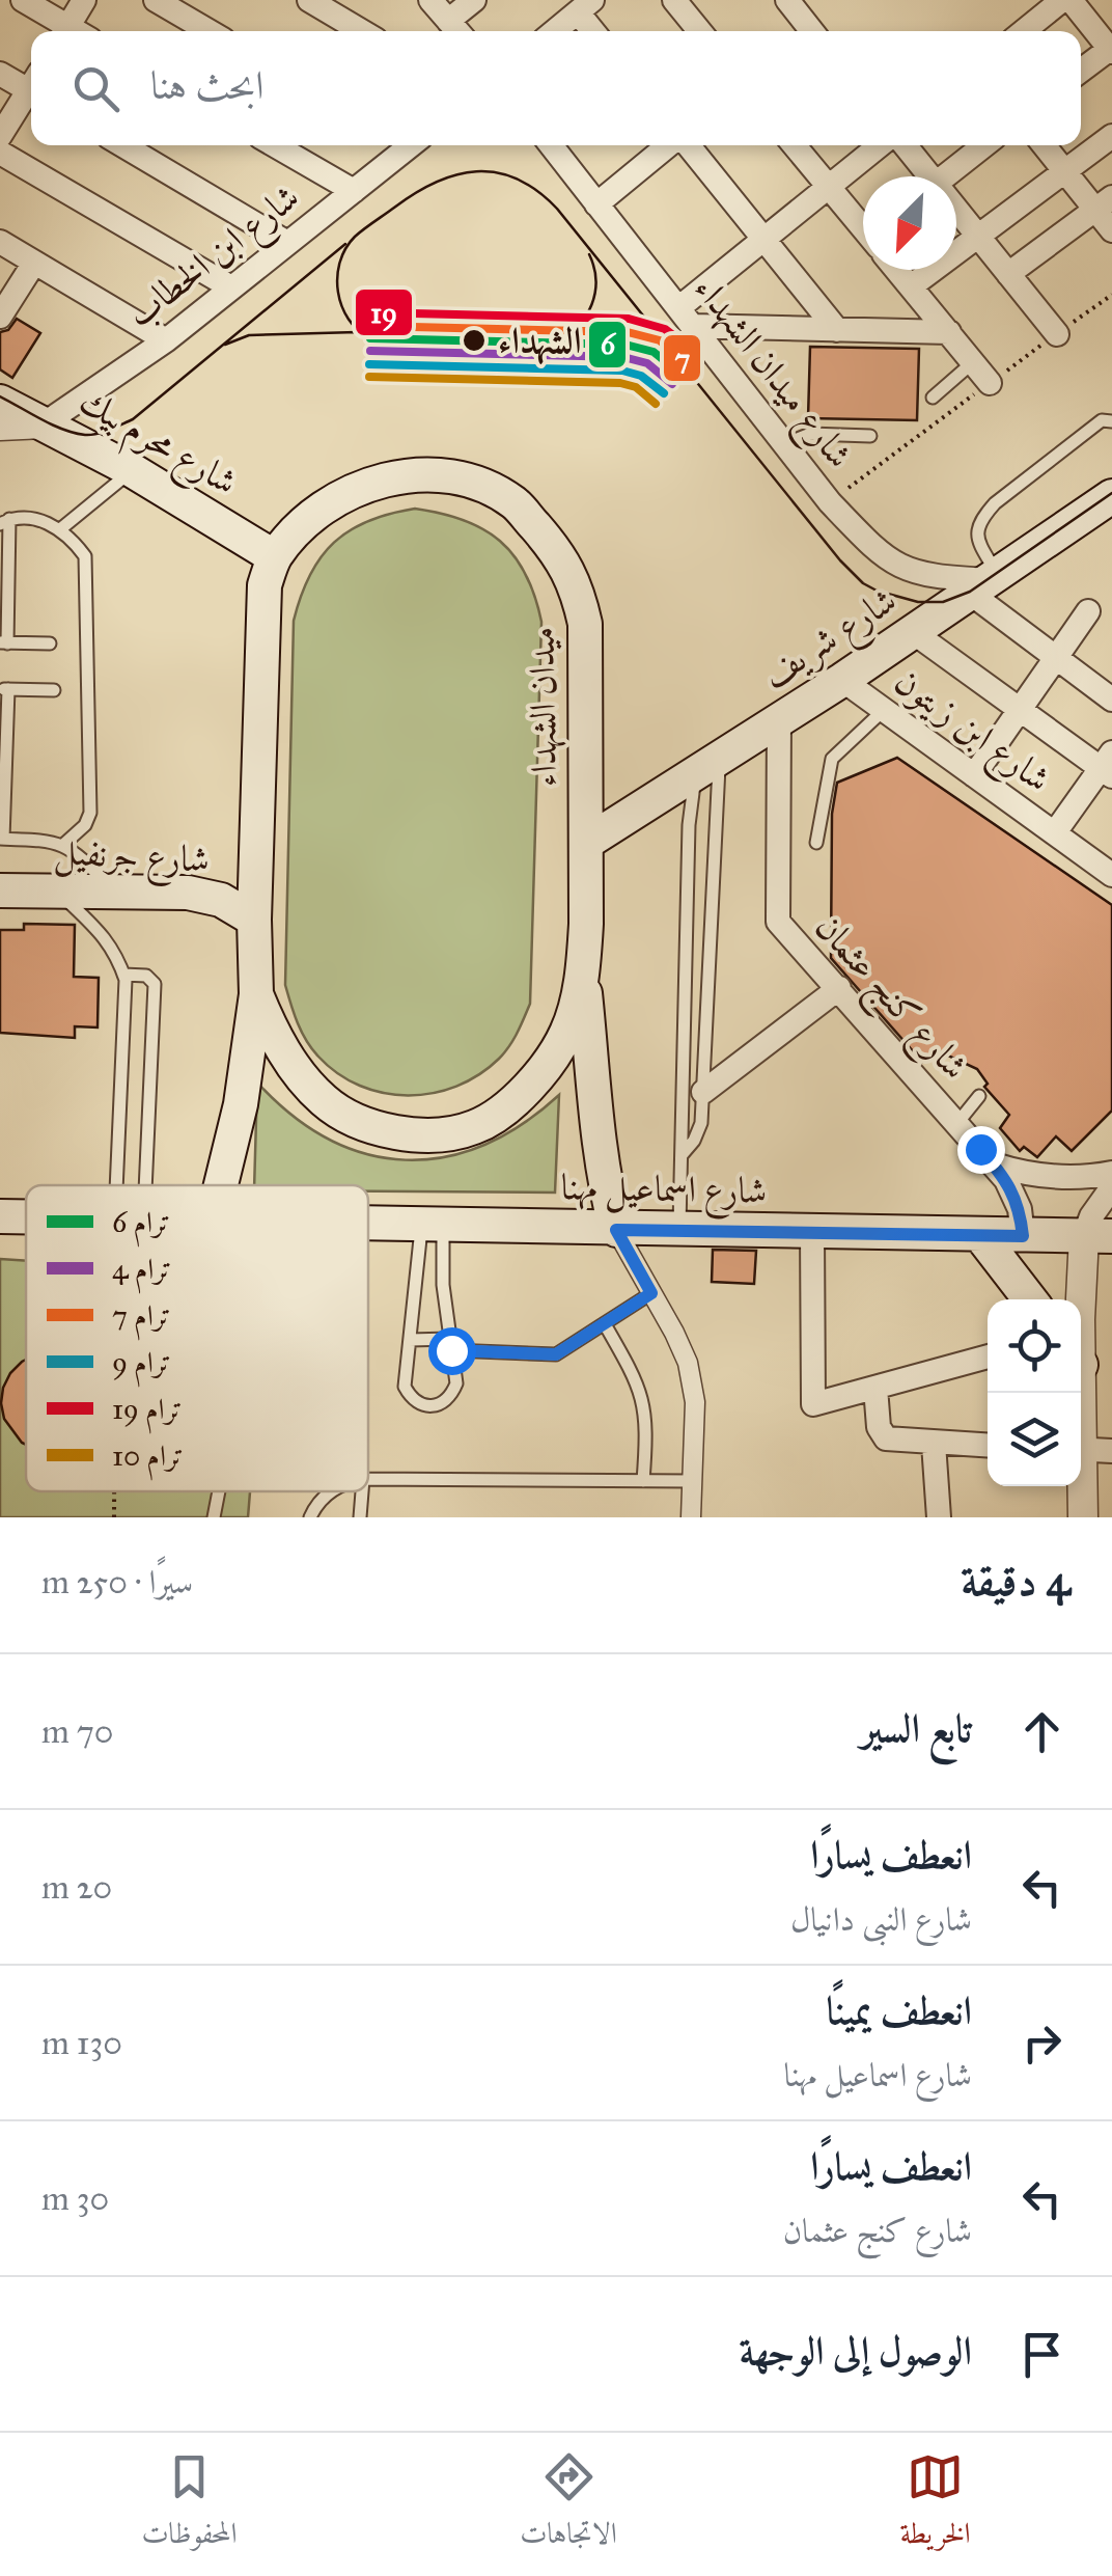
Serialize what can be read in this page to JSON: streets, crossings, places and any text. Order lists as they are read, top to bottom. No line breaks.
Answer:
{"streets":{"main road":["شارع محرم بيك","شارع شريف","ميدان الشهداء","شارع جرنفيل","شارع اسماعيل مهنا"],"street":["شارع ابن الخطاب","شارع ميدان الشهداء","شارع ابن زيتون","شارع كنج عثمان"]},"crossings":[["شارع ابن الخطاب","شارع محرم بيك"],["شارع ميدان الشهداء","شارع شريف"],["شارع محرم بيك","ميدان الشهداء"],["شارع شريف","ميدان الشهداء"],["شارع شريف","شارع ابن زيتون"],["شارع شريف","شارع كنج عثمان"],["ميدان الشهداء","شارع جرنفيل"],["شارع كنج عثمان","شارع اسماعيل مهنا"]],"places":["الشهداء"],"lines":["tram line 19","tram line 7","tram line 6","tram line 4","tram line 9","tram line 10"],"legend":["ترام 6","ترام 4","ترام 7","ترام 9","ترام 19","ترام 10"],"north":"bottom left","page":{"search":"ابحث هنا","heading":["4 دقيقة","سيرًا · 250 m"],"list":[["تابع السير","70 m"],["انعطف يسارًا","شارع النبى دانيال","20 m"],["انعطف يمينًا","شارع اسماعيل مهنا","130 m"],["انعطف يسارًا","شارع كنج عثمان","30 m"],"الوصول إلى الوجهة"],"nav":["الخريطة","الاتجاهات","المحفوظات"]}}
